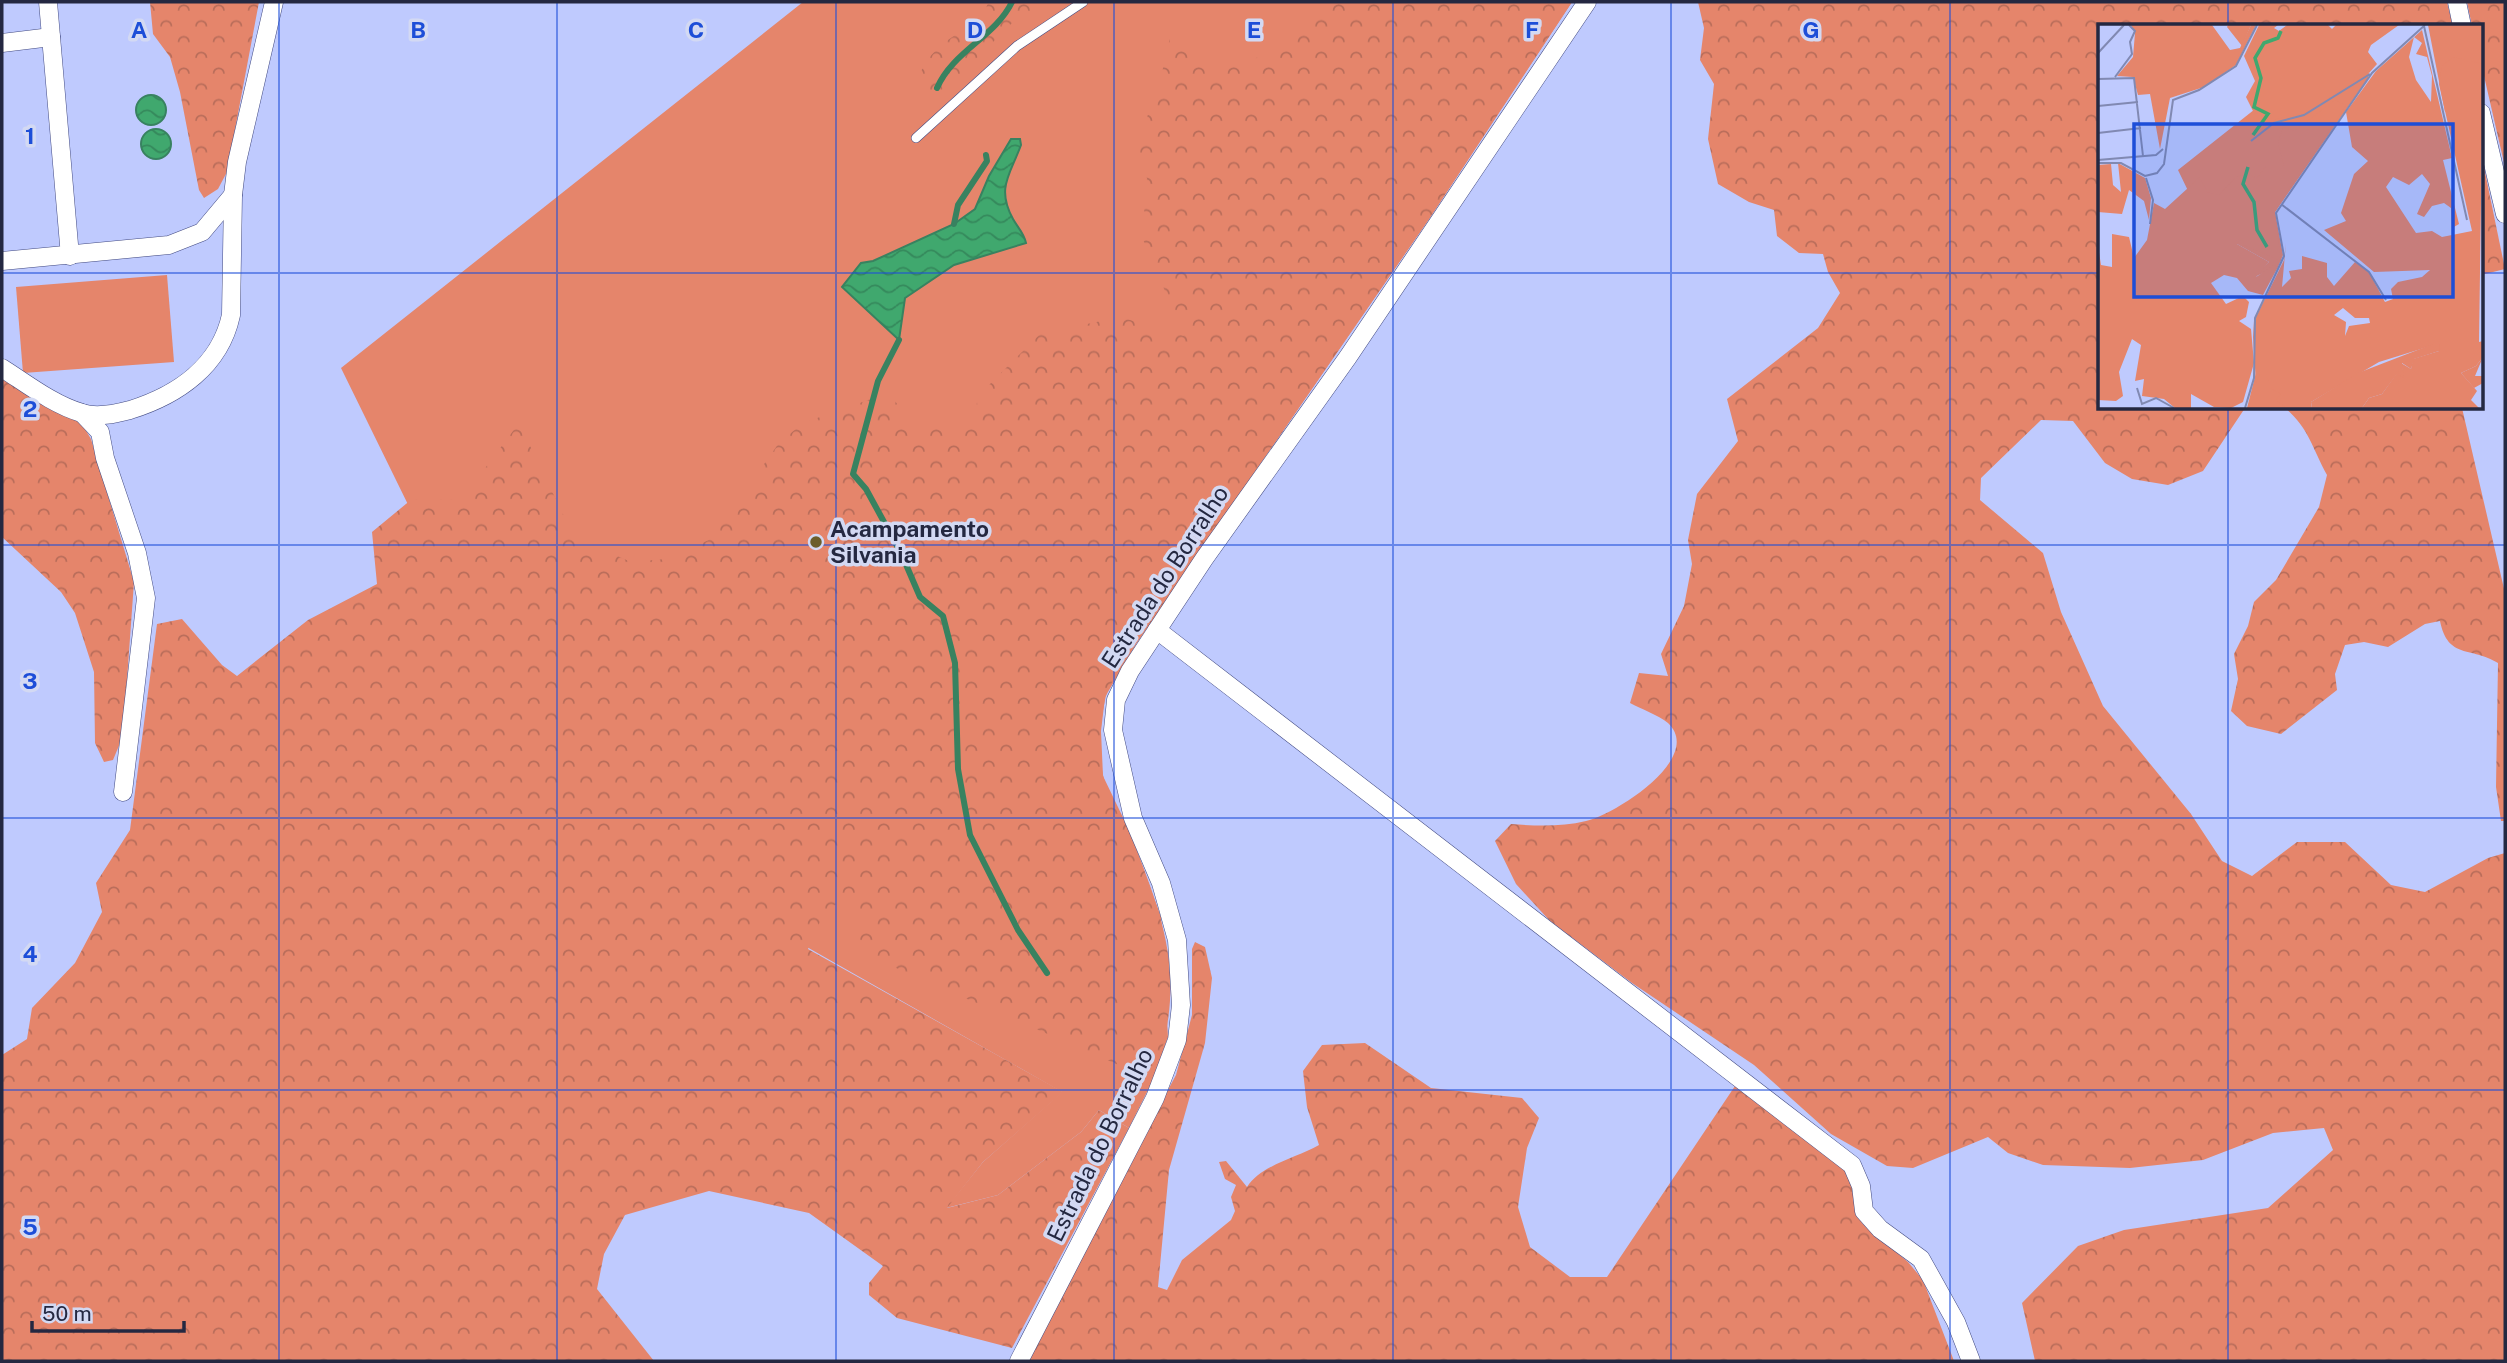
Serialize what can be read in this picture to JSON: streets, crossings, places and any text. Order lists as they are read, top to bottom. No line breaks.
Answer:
{"streets":{"street":["Estrada do Borralho"]},"places":["Acampamento Silvania"],"scale_bar":"50 m","grid":{"columns":["A","B","C","D","E","F","G"],"rows":["1","2","3","4","5"]}}
